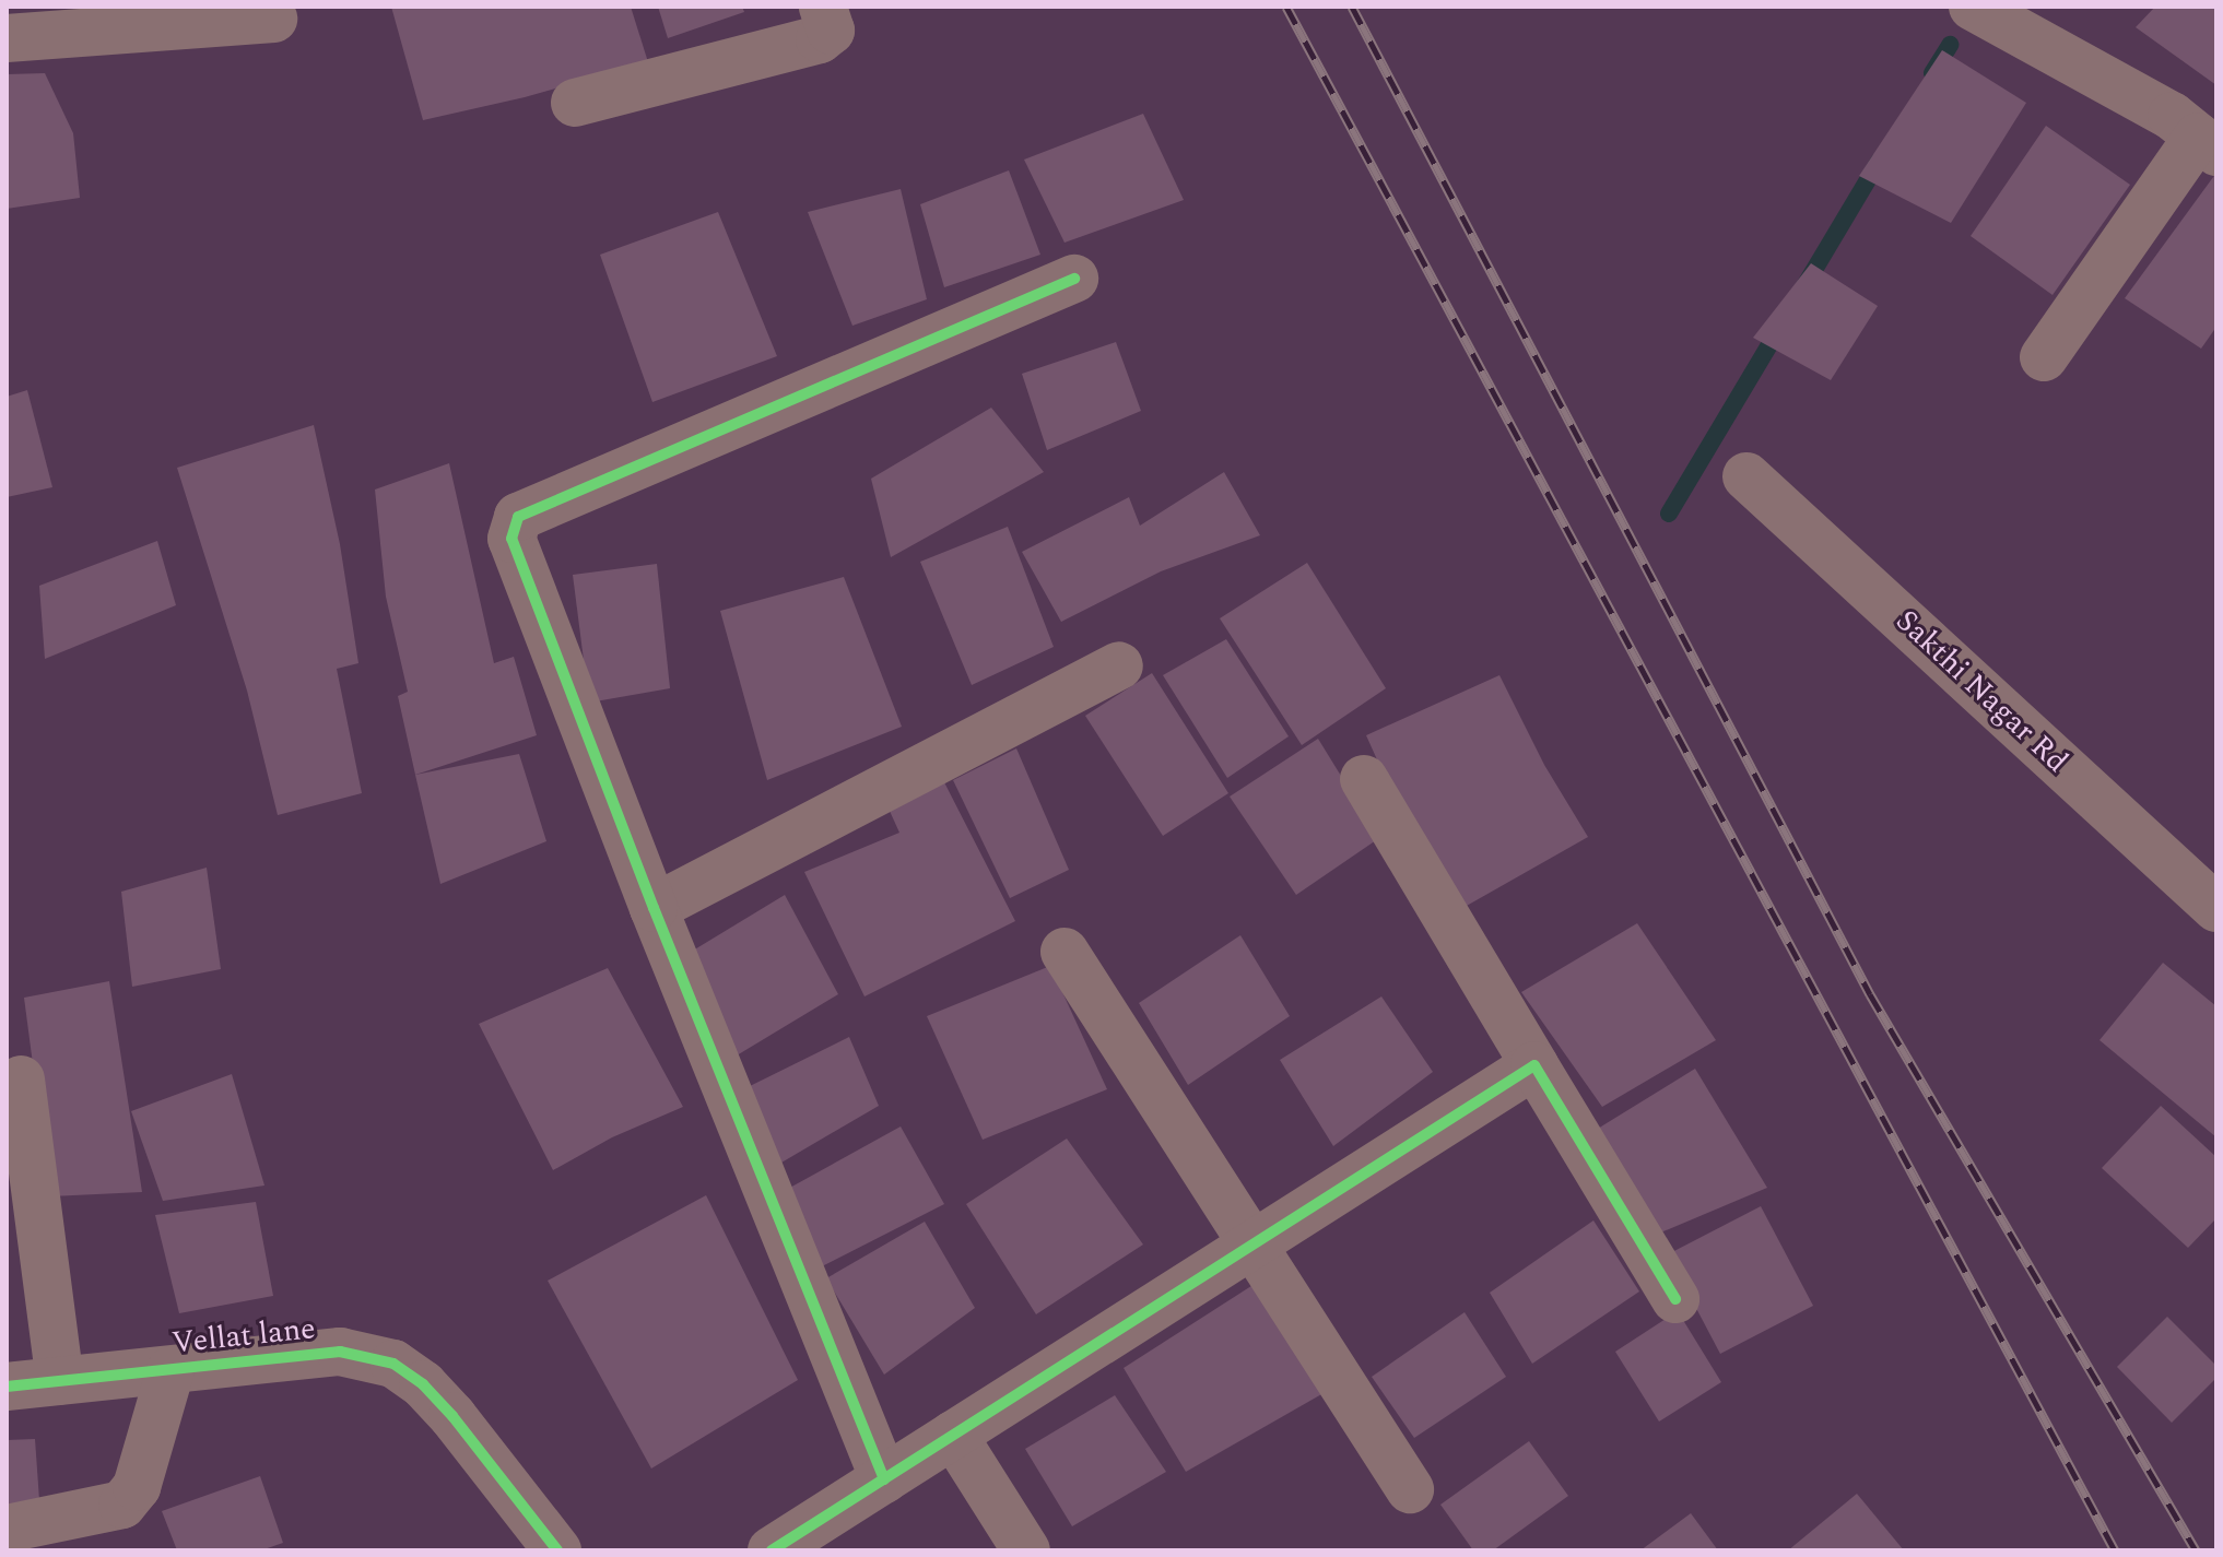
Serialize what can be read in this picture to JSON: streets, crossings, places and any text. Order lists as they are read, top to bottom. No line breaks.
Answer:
{"streets":{"street":["Sakthi Nagar Rd","Vellat lane"]}}
